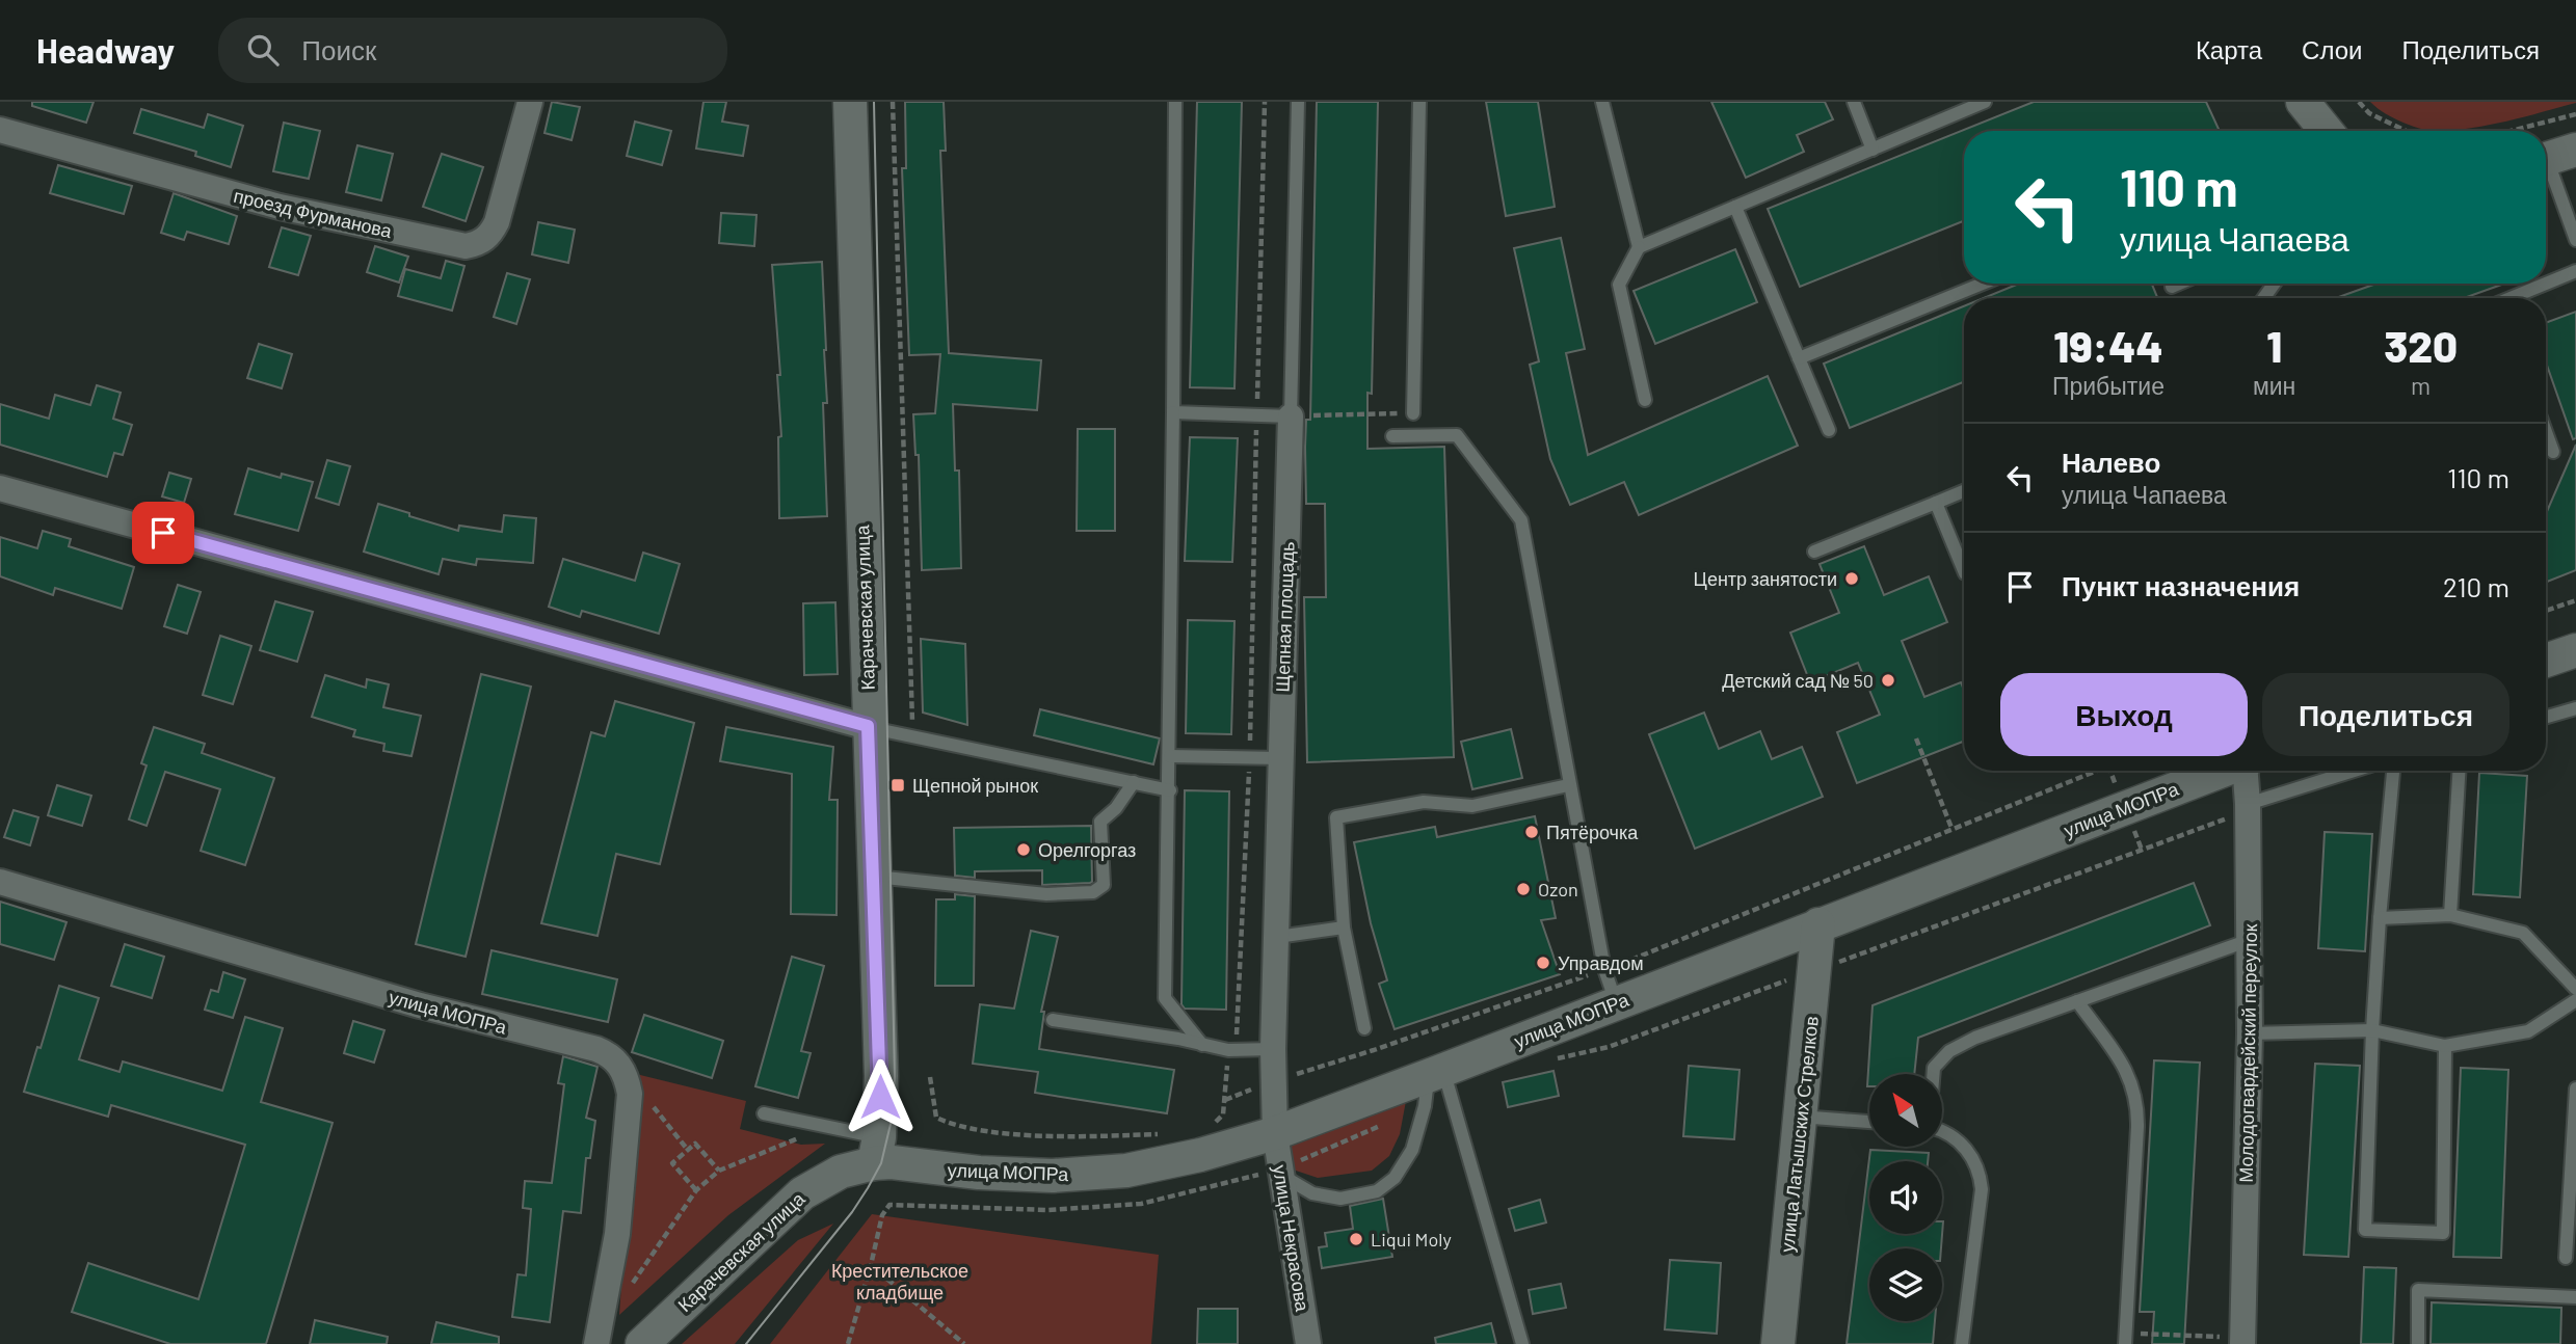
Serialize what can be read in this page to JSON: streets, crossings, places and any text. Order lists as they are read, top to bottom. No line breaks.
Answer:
{"streets":{"street":["проезд Фурманова","Карачевская улица","Щепная площадь","улица МОПРа","Молодогвардейский переулок","улица Латышских Стрелков","улица Некрасова"]},"crossings":[["Карачевская улица","улица МОПРа"],["Щепная площадь","улица МОПРа"],["Щепная площадь","улица Некрасова"],["улица МОПРа","улица Латышских Стрелков"],["улица МОПРа","улица Некрасова"]],"parks":["Крестительское кладбище"],"places":{"other":["Центр занятости","Детский сад № 50","Пятёрочка","Орелгоргаз","Ozon","Управдом","Liqui Moly"],"transit":["Щепной рынок"]},"north":"top left","page":{"header":"Headway","search":"Поиск","nav":["Карта","Слои","Поделиться"],"turn":["110 m","улица Чапаева"],"eta":["19:44","Прибытие","1","мин","320","m"],"list":[{"name":"Налево","note":"улица Чапаева","value":"110 m"},{"name":"Пункт назначения","value":"210 m"}],"buttons":["Выход","Поделиться"]}}
